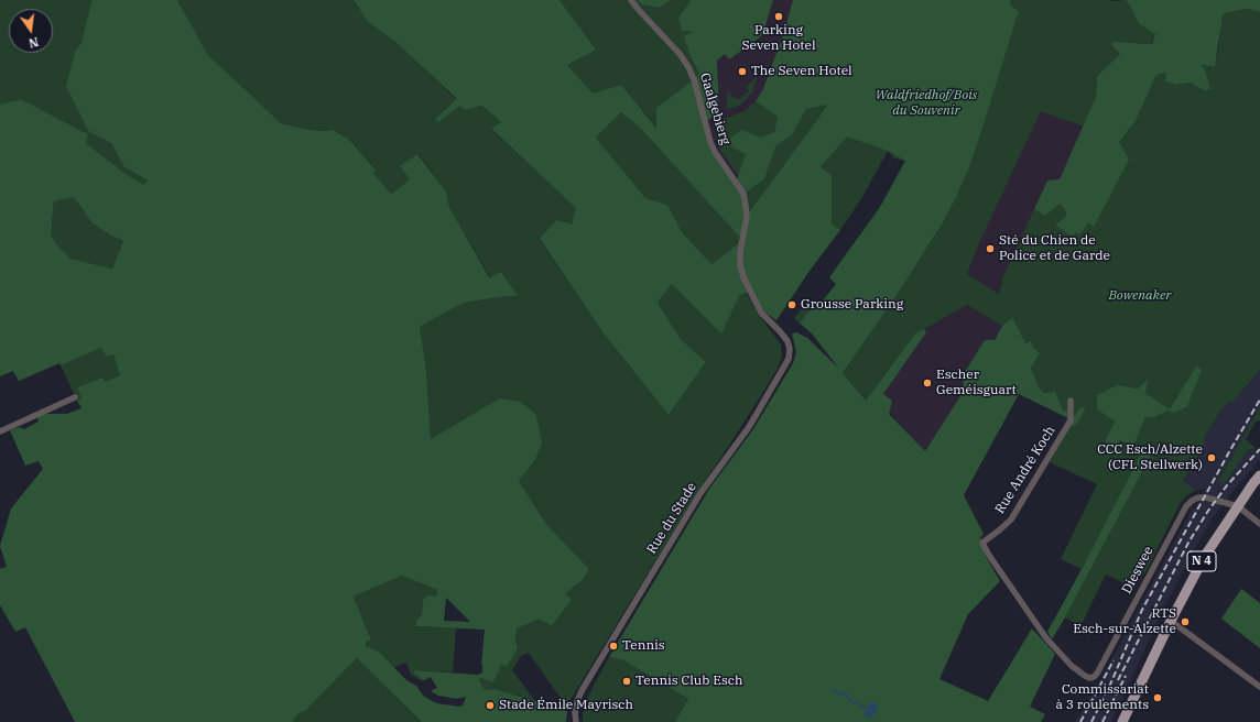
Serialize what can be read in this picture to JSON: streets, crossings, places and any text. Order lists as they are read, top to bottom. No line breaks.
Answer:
{"streets":{"main road":["N 4"],"street":["Gaalgebierg","Rue André Koch","Rue du Stade","Dieswee"]},"crossings":[["Gaalgebierg","Rue du Stade"],["Rue André Koch","Dieswee"],["N 4","Dieswee"]],"parks":["Waldfriedhof/Bois du Souvenir","Bowenaker"],"places":["Parking Seven Hotel","The Seven Hotel","Sté du Chien de Police et de Garde","Grousse Parking","Escher Geméisguart","CCC Esch/Alzette (CFL Stellwerk)","RTS Esch-sur-Alzette","Tennis","Tennis Club Esch","Commissariat à 3 roulements","Stade Émile Mayrisch"],"north":"bottom"}
